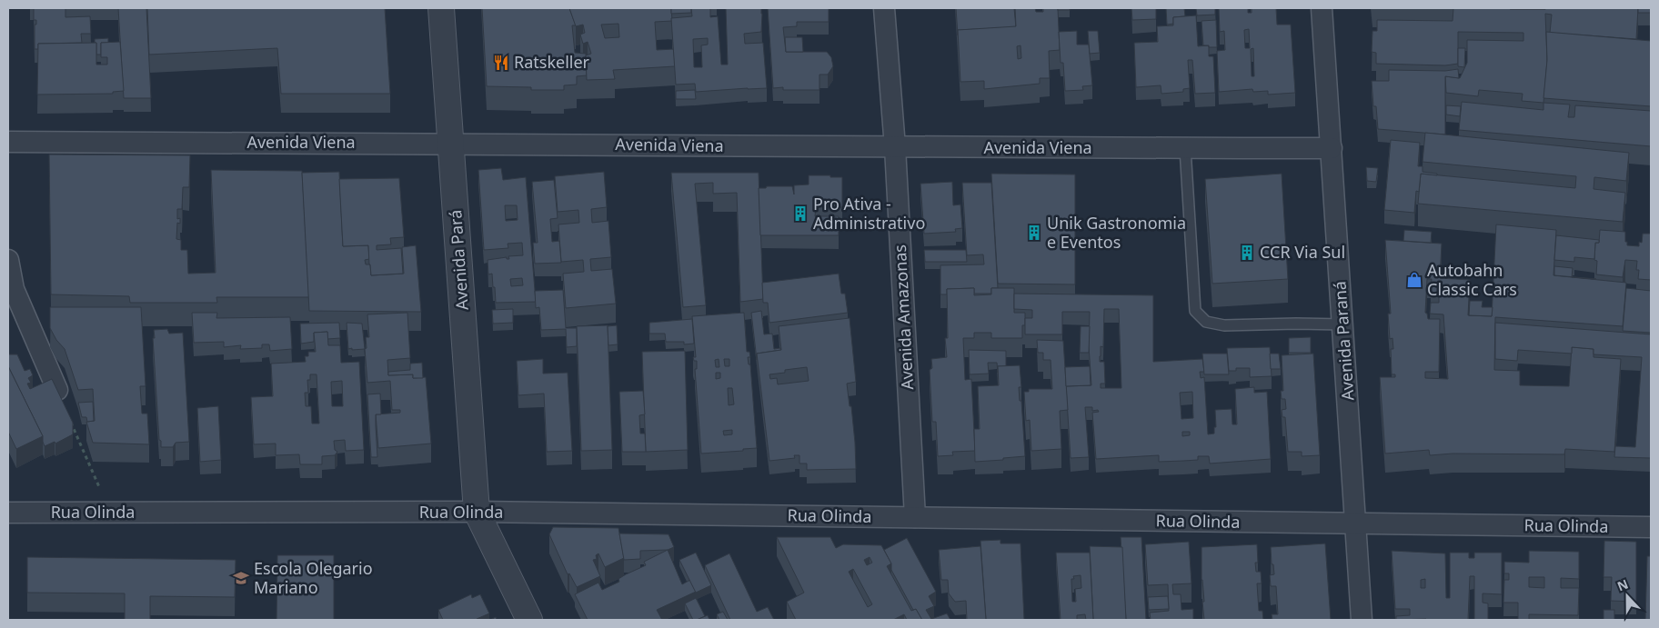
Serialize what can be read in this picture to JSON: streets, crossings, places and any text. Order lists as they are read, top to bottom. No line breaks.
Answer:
{"streets":{"street":["Avenida Viena","Avenida Pará","Avenida Amazonas","Avenida Paraná","Rua Olinda"]},"crossings":[["Avenida Viena","Avenida Pará"],["Avenida Viena","Avenida Amazonas"],["Avenida Viena","Avenida Paraná"],["Avenida Pará","Rua Olinda"],["Avenida Amazonas","Rua Olinda"],["Avenida Paraná","Rua Olinda"]],"places":{"restaurant":["Ratskeller"],"building":["Pro Ativa - Administrativo","Unik Gastronomia e Eventos","CCR Via Sul"],"shop":["Autobahn Classic Cars"],"school or university":["Escola Olegario Mariano"]},"north":"top"}
